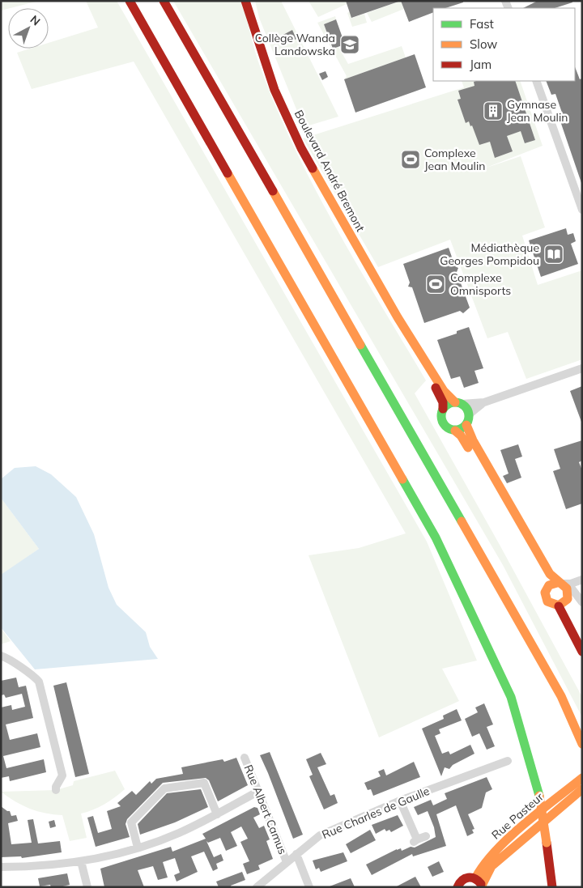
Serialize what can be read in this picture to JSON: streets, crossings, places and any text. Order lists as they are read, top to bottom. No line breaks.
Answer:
{"streets":{"main road":["Boulevard André Bremont","Rue Pasteur"],"street":["Rue Albert Camus","Rue Charles de Gaulle"]},"crossings":[["Rue Albert Camus","Rue Charles de Gaulle"]],"places":{"school or university":["Collège Wanda Landowska"],"building":["Gymnase Jean Moulin"],"sports":["Complexe Jean Moulin","Complexe Omnisports"],"library":["Médiathèque Georges Pompidou"]},"legend":["Fast","Slow","Jam"],"north":"top right"}
